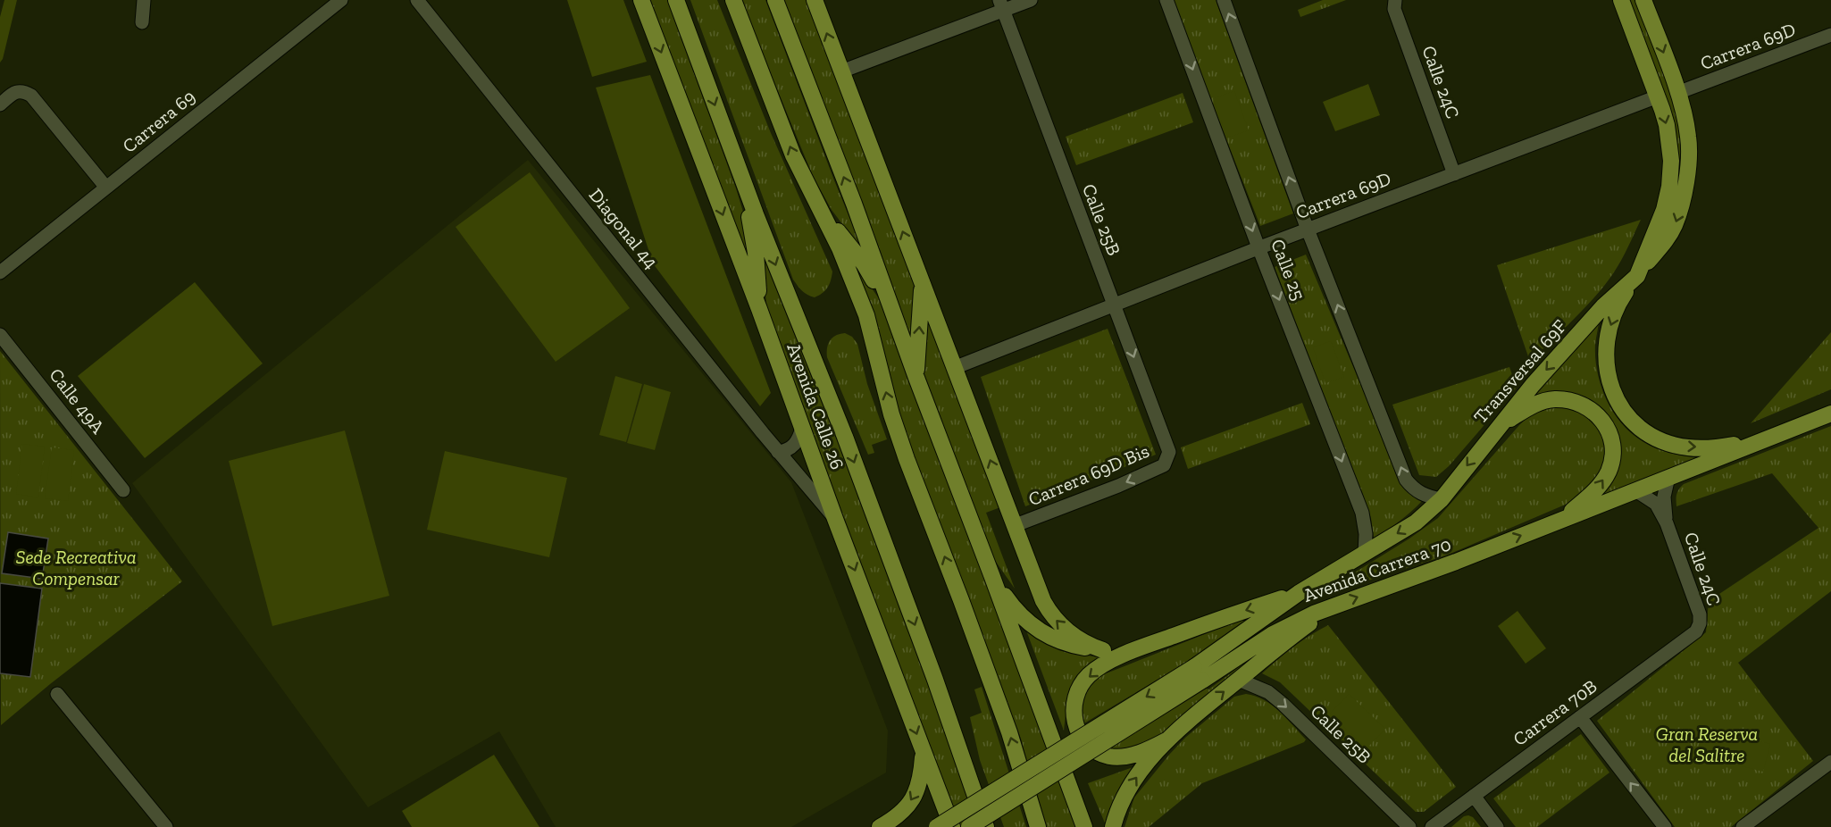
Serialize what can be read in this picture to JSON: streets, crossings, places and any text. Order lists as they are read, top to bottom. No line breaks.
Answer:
{"streets":{"main road":["Transversal 69F","Avenida Calle 26","Avenida Carrera 70"],"street":["Carrera 69D","Calle 24C","Carrera 69","Calle 25B","Diagonal 44","Calle 25","Calle 49A","Carrera 69D Bis","Carrera 70B"]},"crossings":[["Carrera 69D","Calle 24C"],["Carrera 69D","Calle 25B"],["Carrera 69D","Calle 25"],["Calle 24C","Avenida Carrera 70"],["Calle 24C","Carrera 70B"],["Calle 25B","Carrera 69D Bis"],["Diagonal 44","Avenida Calle 26"],["Calle 25","Transversal 69F"],["Calle 25","Avenida Carrera 70"],["Transversal 69F","Avenida Carrera 70"]],"one_way":["Calle 25B","Transversal 69F","Carrera 69D Bis"],"parks":["Sede Recreativa Compensar","Gran Reserva del Salitre"]}
